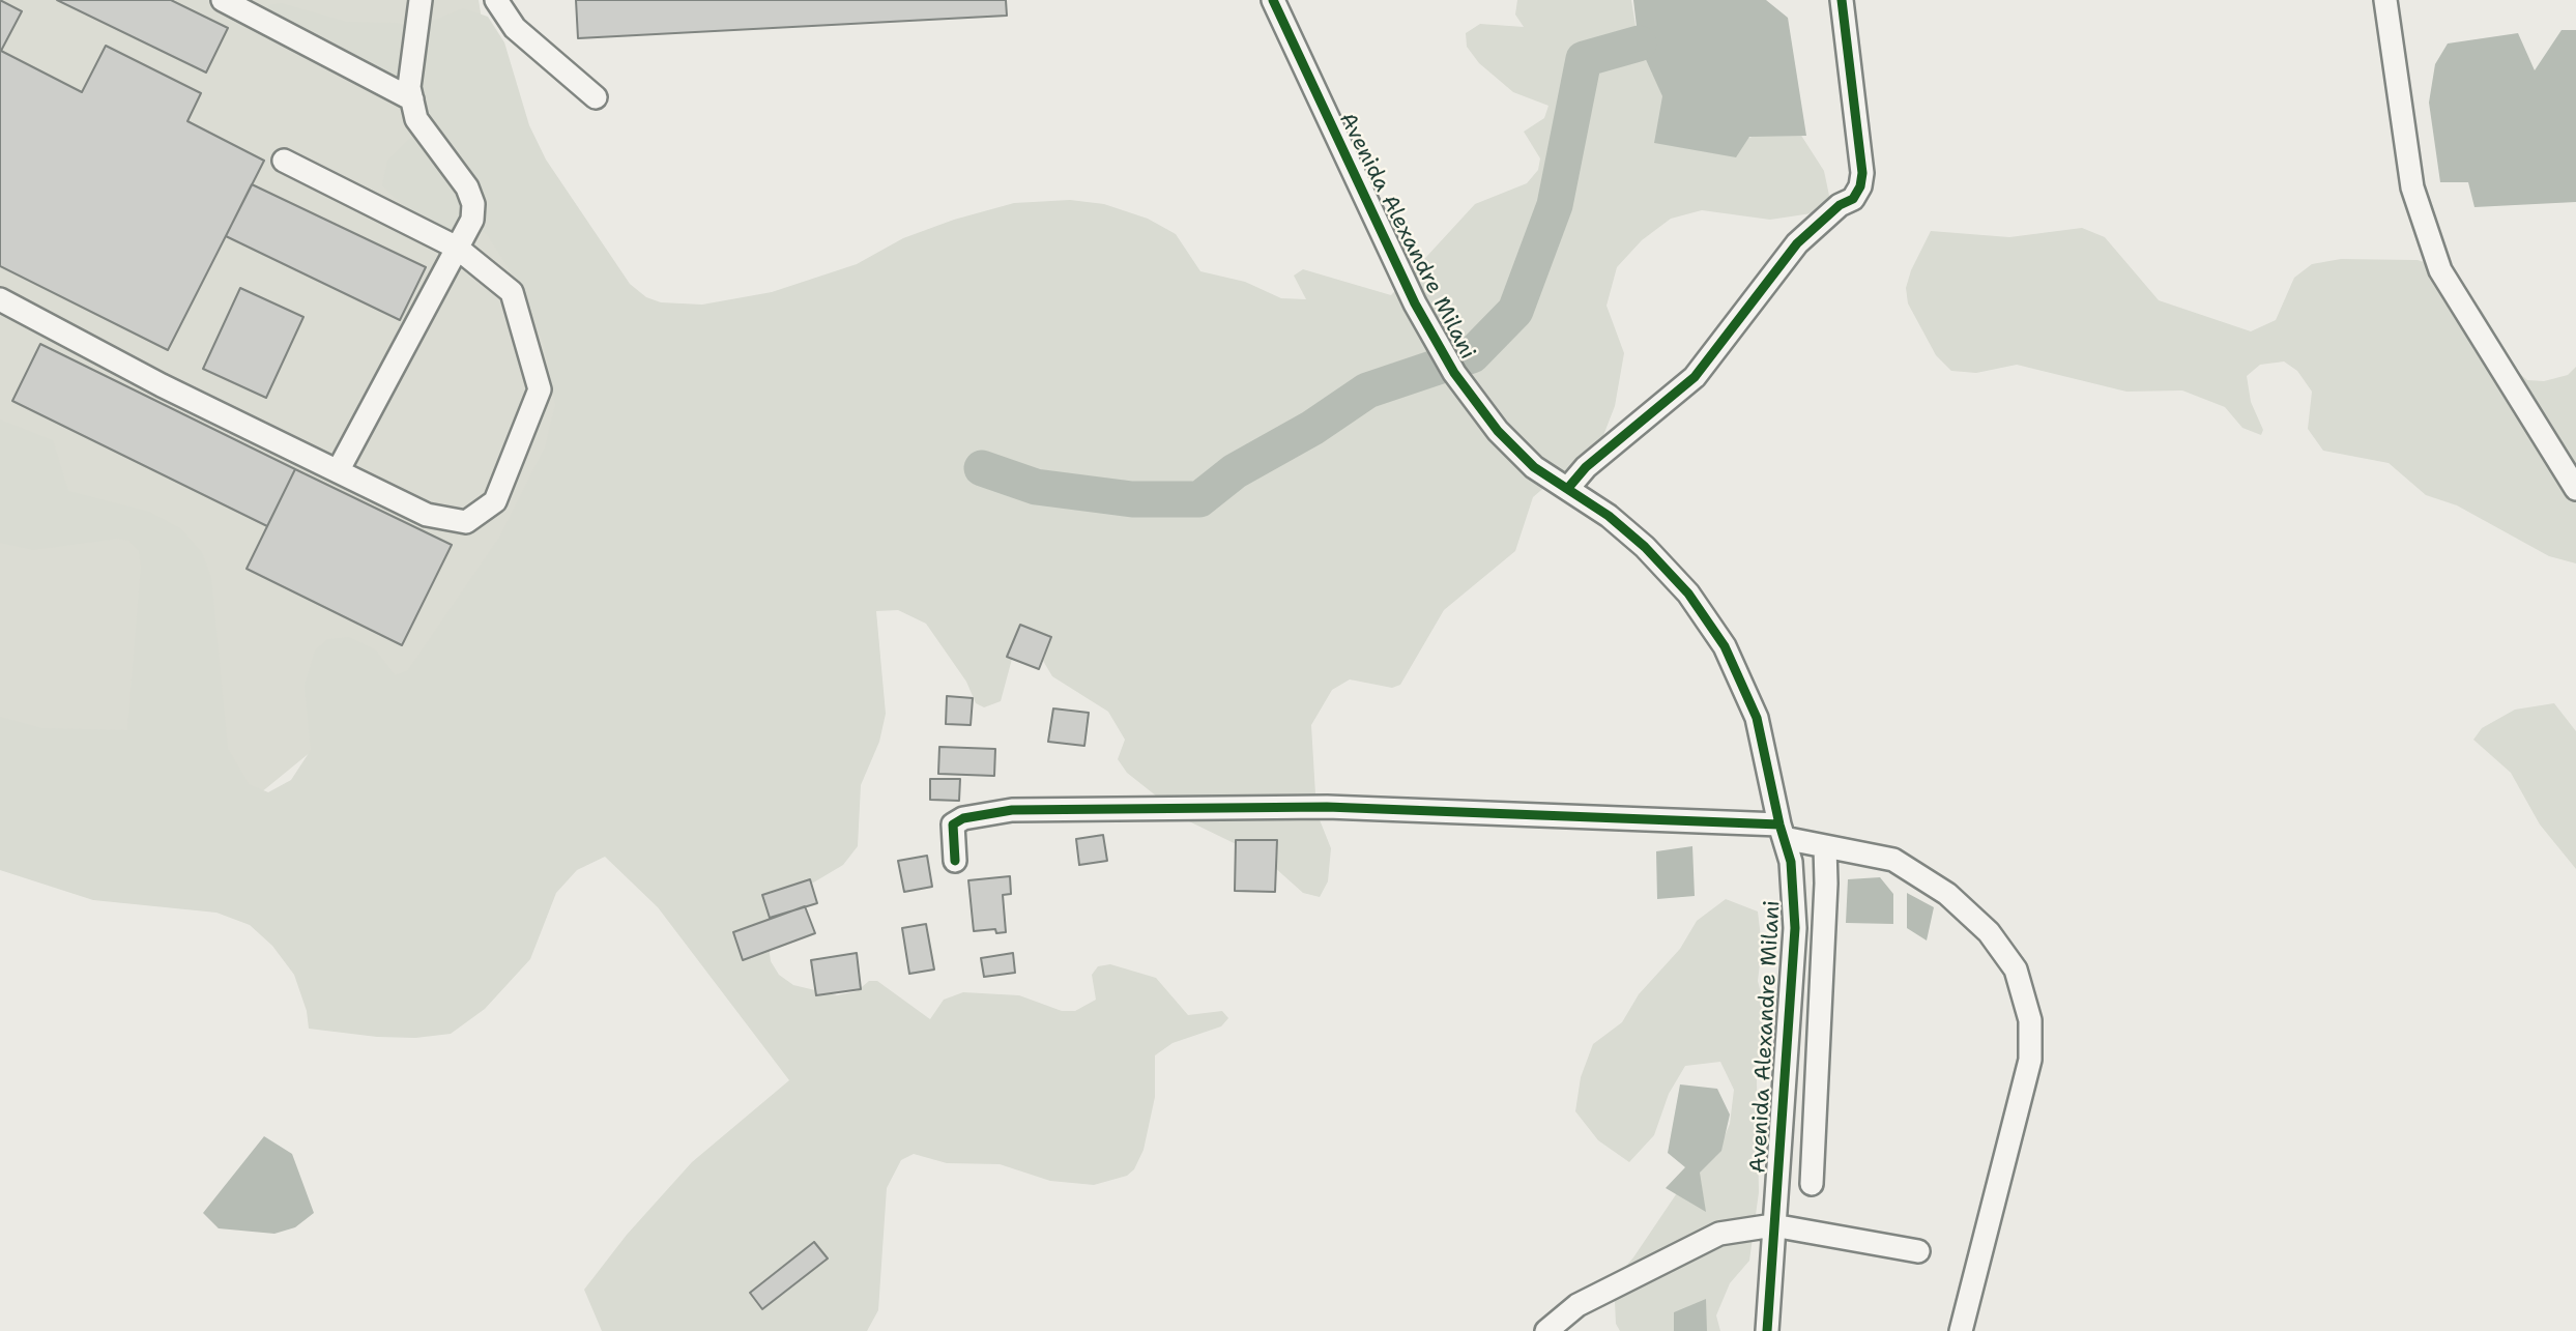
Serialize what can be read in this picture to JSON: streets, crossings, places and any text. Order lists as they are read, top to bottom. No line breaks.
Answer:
{"streets":{"street":["Avenida Alexandre Milani"]}}
